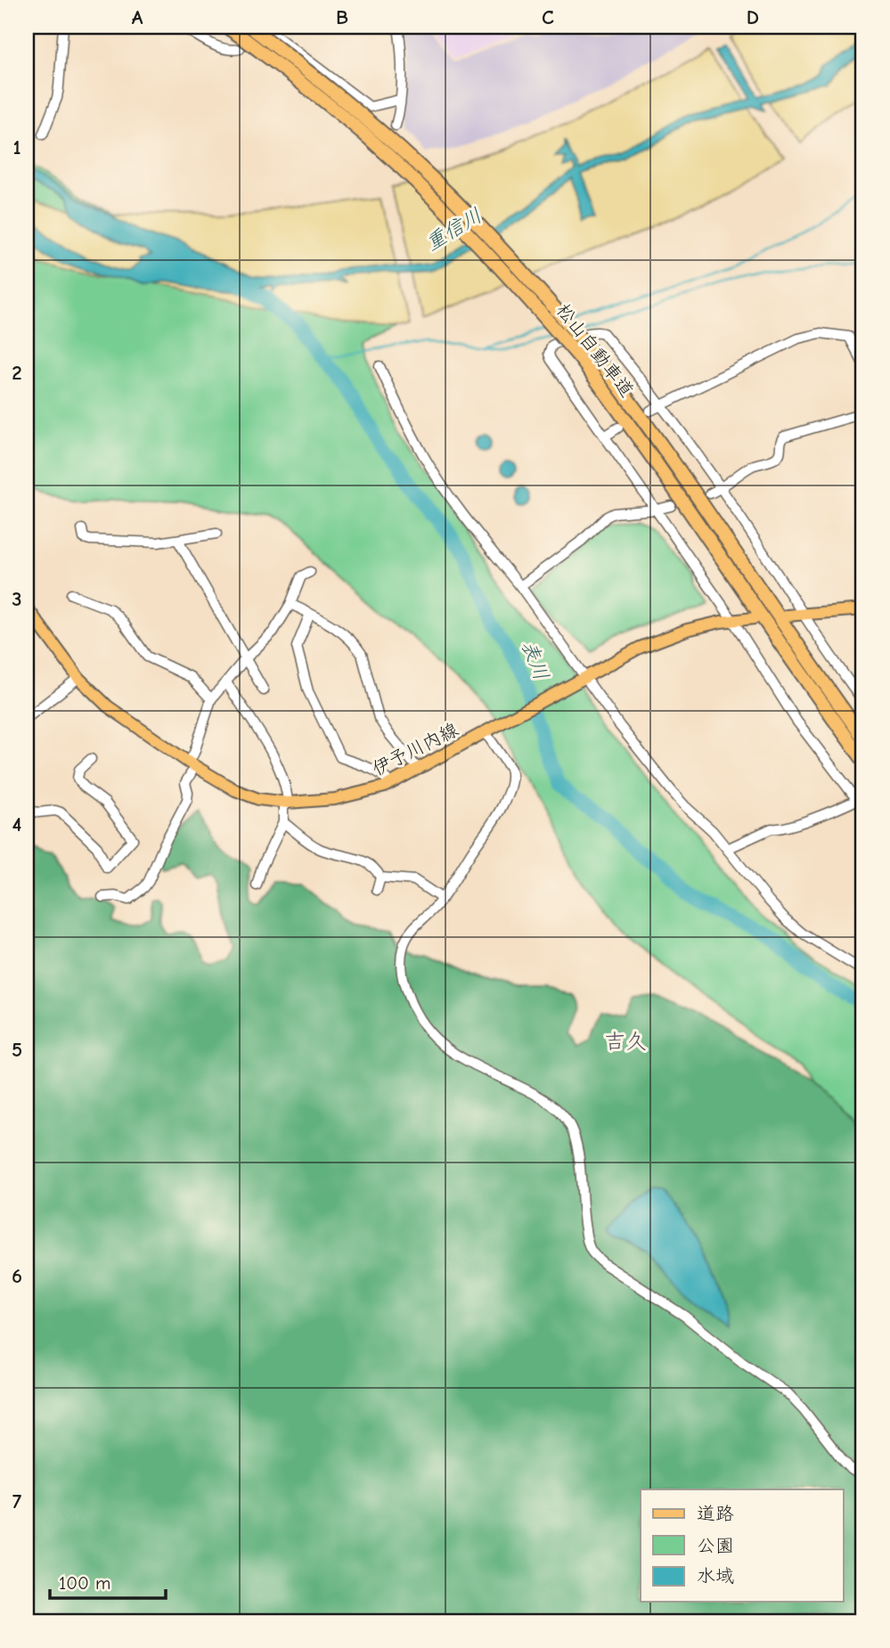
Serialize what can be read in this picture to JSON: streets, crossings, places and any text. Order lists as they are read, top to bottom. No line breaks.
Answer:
{"streets":{"highway":["松山自動車道"],"main road":["伊予川内線"]},"districts":["吉久"],"water":["重信川","表川"],"legend":["道路","公園","水域"],"scale_bar":"100 m","grid":{"columns":["A","B","C","D"],"rows":["1","2","3","4","5","6","7"]}}
